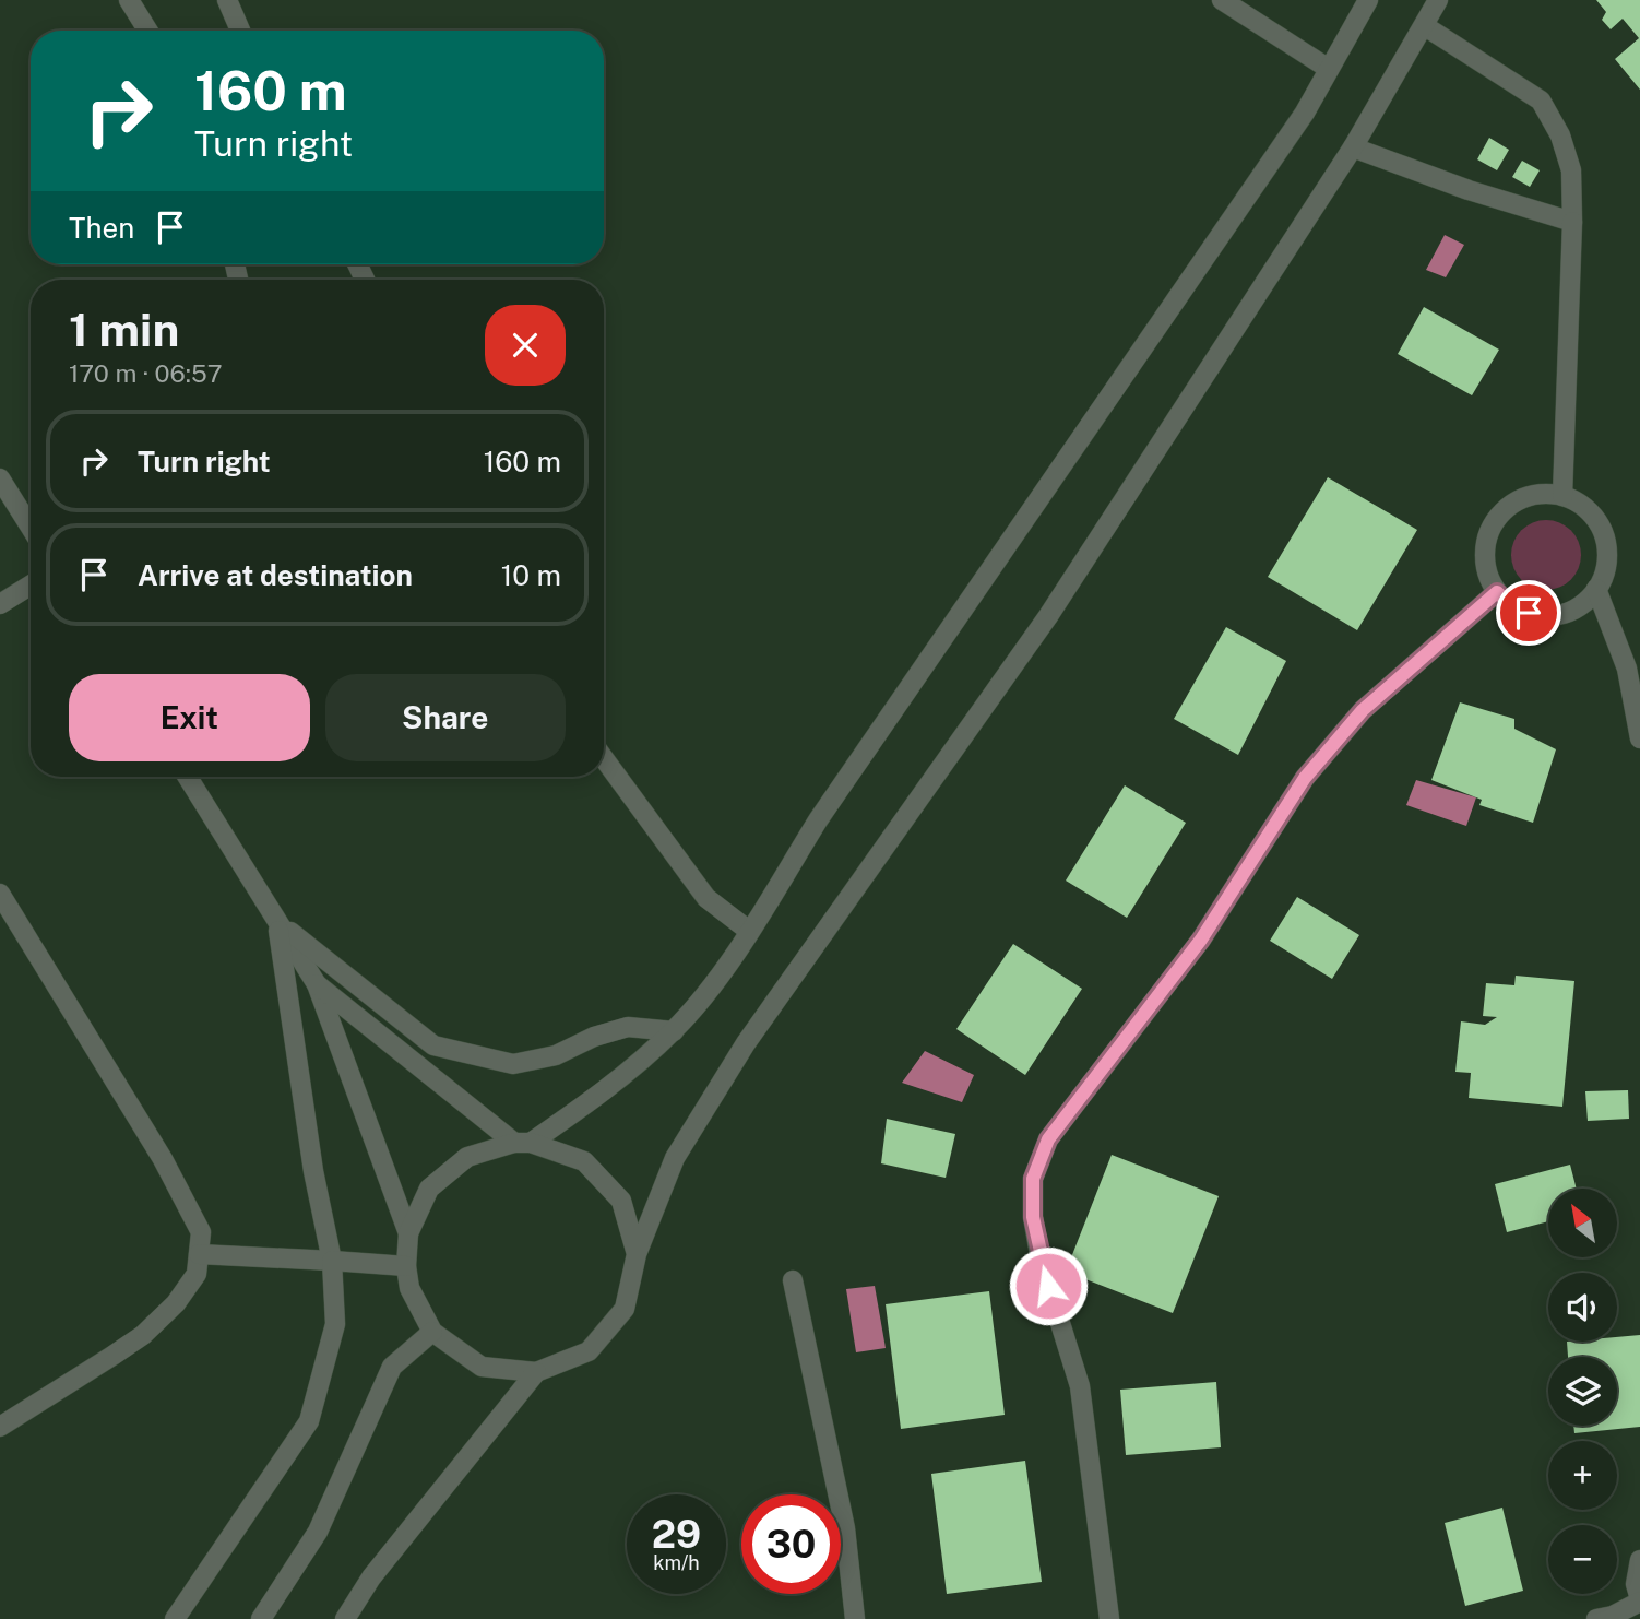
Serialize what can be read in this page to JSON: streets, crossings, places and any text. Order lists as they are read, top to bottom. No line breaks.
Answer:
{"north":"top left","page":{"turn":["160 m","Turn right"],"then":"Then","heading":["1 min","170 m · 06:57"],"list":[{"name":"Turn right","value":"160 m"},{"name":"Arrive at destination","value":"10 m"}],"buttons":["Exit","Share"],"map_buttons":["+","−"],"speed":"29 km/h","limit":"30"}}
